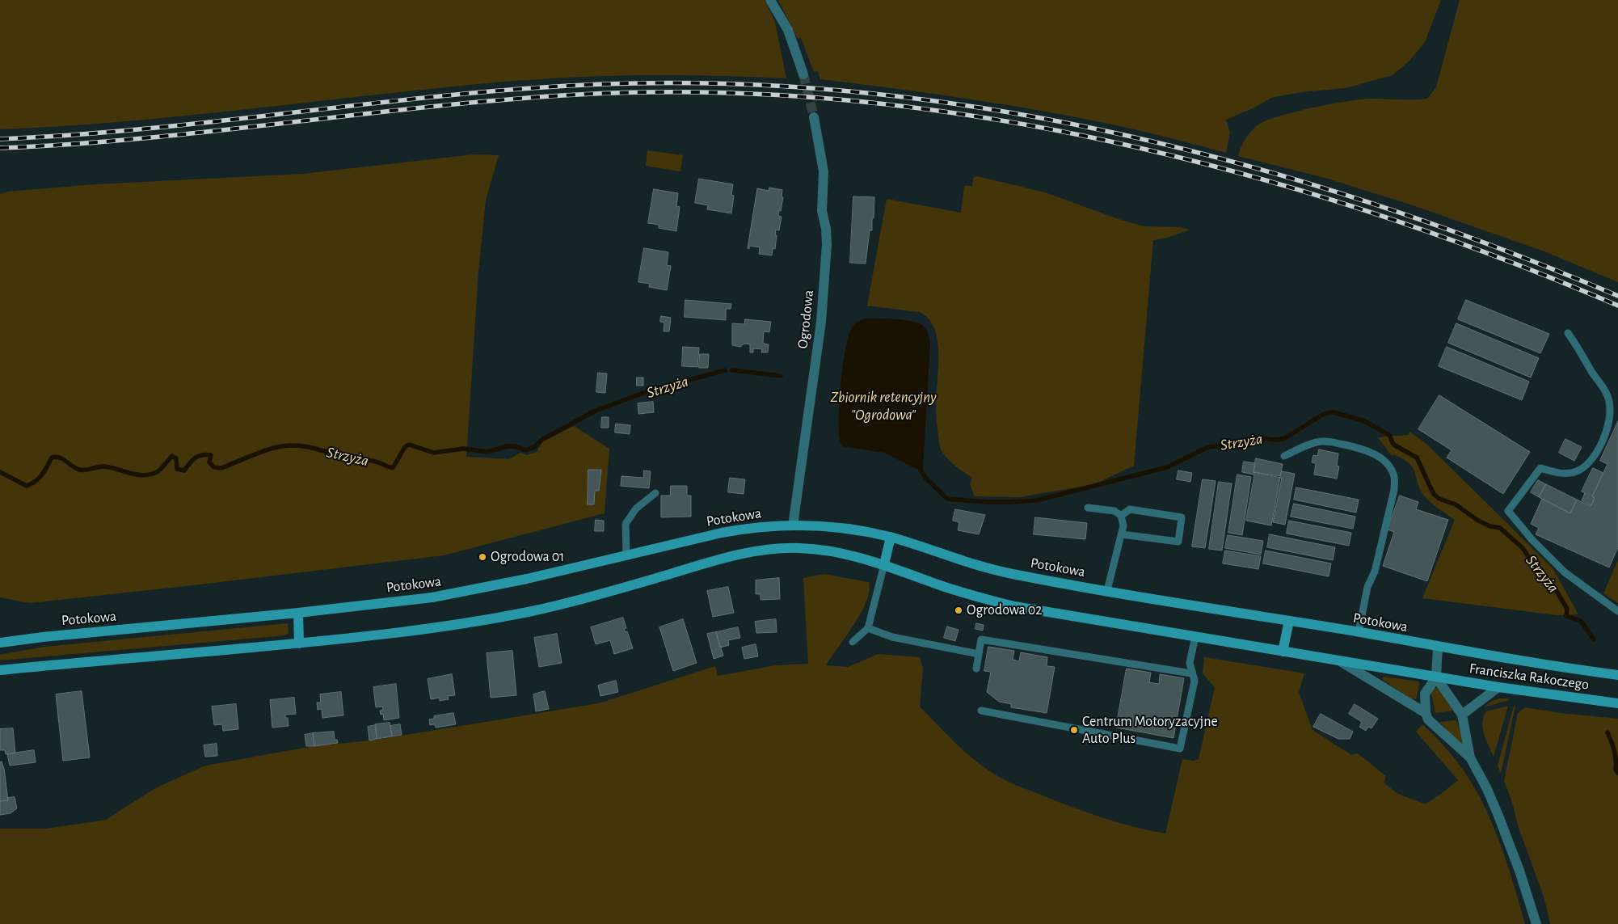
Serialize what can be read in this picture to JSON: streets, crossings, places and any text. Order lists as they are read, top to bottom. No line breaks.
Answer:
{"streets":{"main road":["Potokowa","Franciszka Rakoczego"],"street":["Ogrodowa"]},"crossings":[["Ogrodowa","Potokowa"],["Potokowa","Franciszka Rakoczego"]],"water":["Strzyża","Zbiornik retencyjny \"Ogrodowa\""],"places":["Ogrodowa 01","Ogrodowa 02","Centrum Motoryzacyjne Auto Plus"]}
